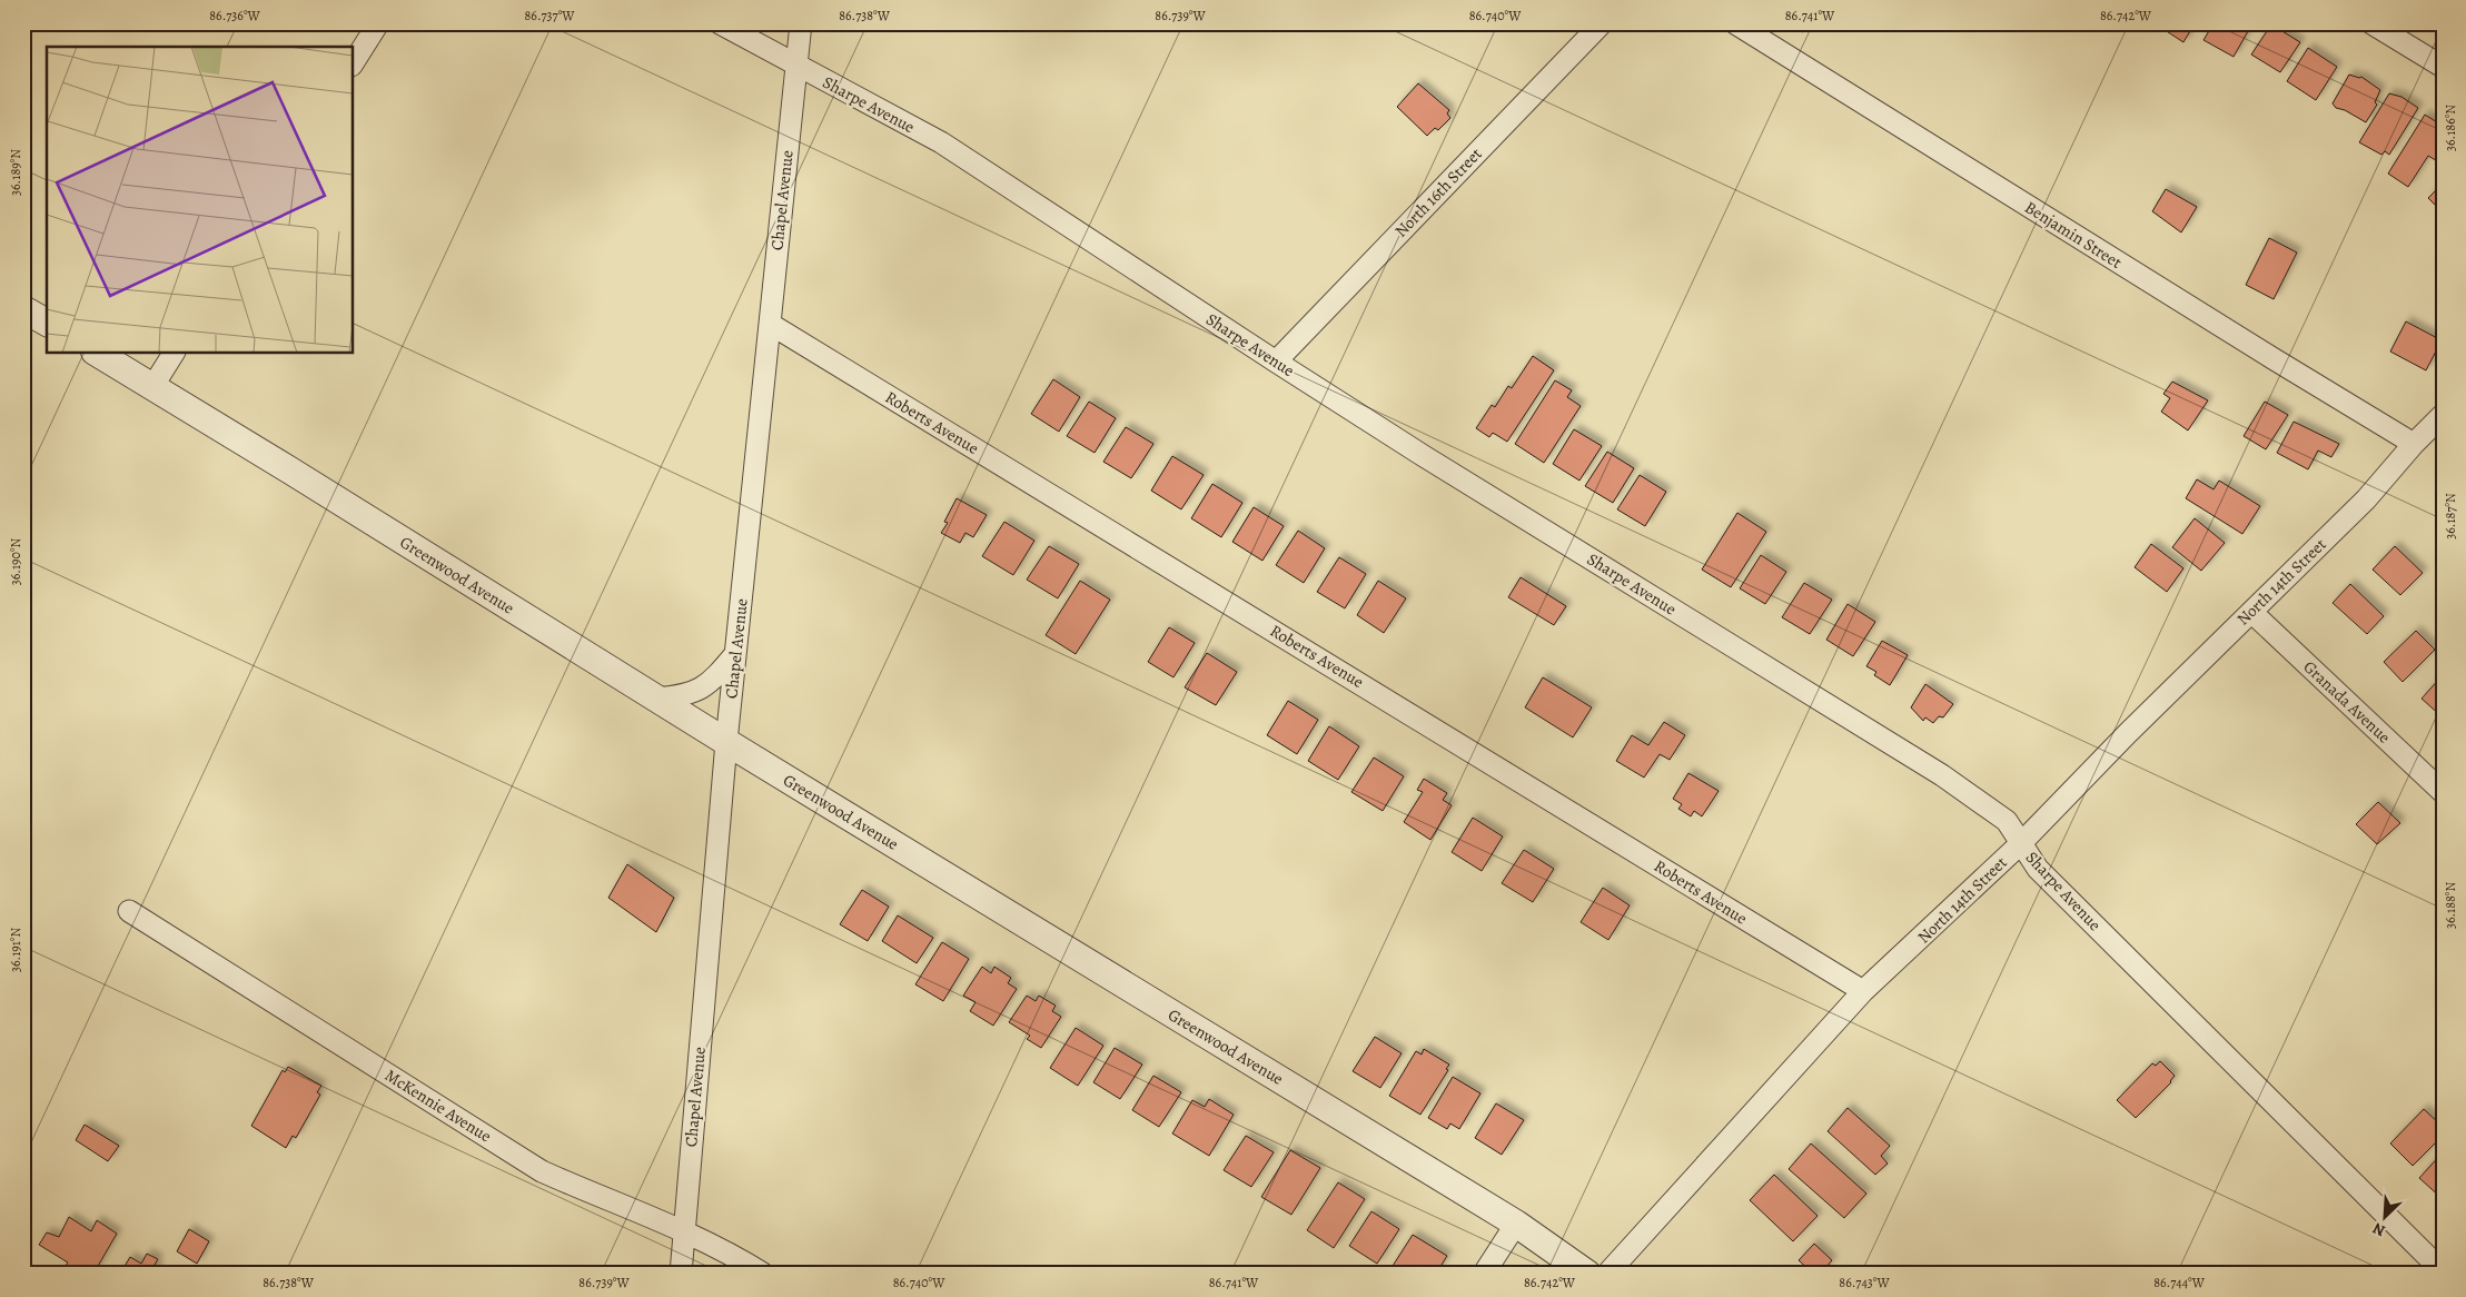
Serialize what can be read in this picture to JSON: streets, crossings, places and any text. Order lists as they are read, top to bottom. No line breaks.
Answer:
{"streets":{"street":["Sharpe Avenue","North 16th Street","Chapel Avenue","Benjamin Street","Roberts Avenue","Greenwood Avenue","North 14th Street","Granada Avenue","McKennie Avenue"]},"crossings":[["Sharpe Avenue","North 16th Street"],["Sharpe Avenue","Chapel Avenue"],["Sharpe Avenue","North 14th Street"],["Chapel Avenue","Roberts Avenue"],["Chapel Avenue","Greenwood Avenue"],["Chapel Avenue","McKennie Avenue"],["Benjamin Street","North 14th Street"],["Roberts Avenue","North 14th Street"],["North 14th Street","Granada Avenue"]],"north":"bottom left","coordinates":["86.736°W","86.737°W","86.738°W","86.739°W","86.740°W","86.741°W","86.742°W","36.186°N","36.189°N","36.187°N","36.190°N","36.188°N","36.191°N","86.743°W","86.744°W"]}
